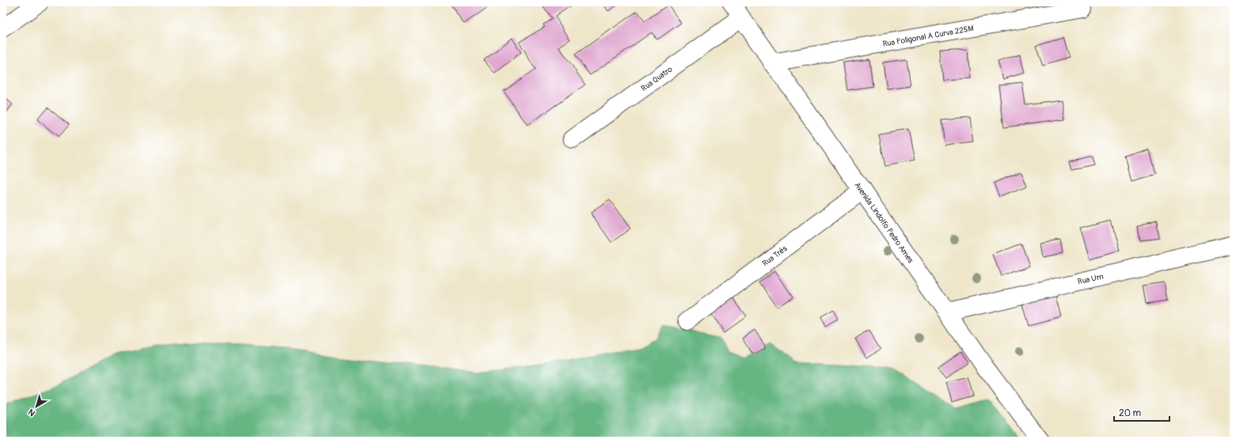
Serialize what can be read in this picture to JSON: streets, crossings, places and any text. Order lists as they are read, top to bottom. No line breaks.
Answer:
{"streets":{"street":["Rua Poligonal A Curva 225M","Rua Quatro","Avenida Lindolfo Pedro Ames","Rua Três","Rua Um"]},"crossings":[["Rua Poligonal A Curva 225M","Avenida Lindolfo Pedro Ames"],["Rua Quatro","Avenida Lindolfo Pedro Ames"],["Avenida Lindolfo Pedro Ames","Rua Três"],["Avenida Lindolfo Pedro Ames","Rua Um"]],"scale_bar":"20 m","north":"bottom left"}
